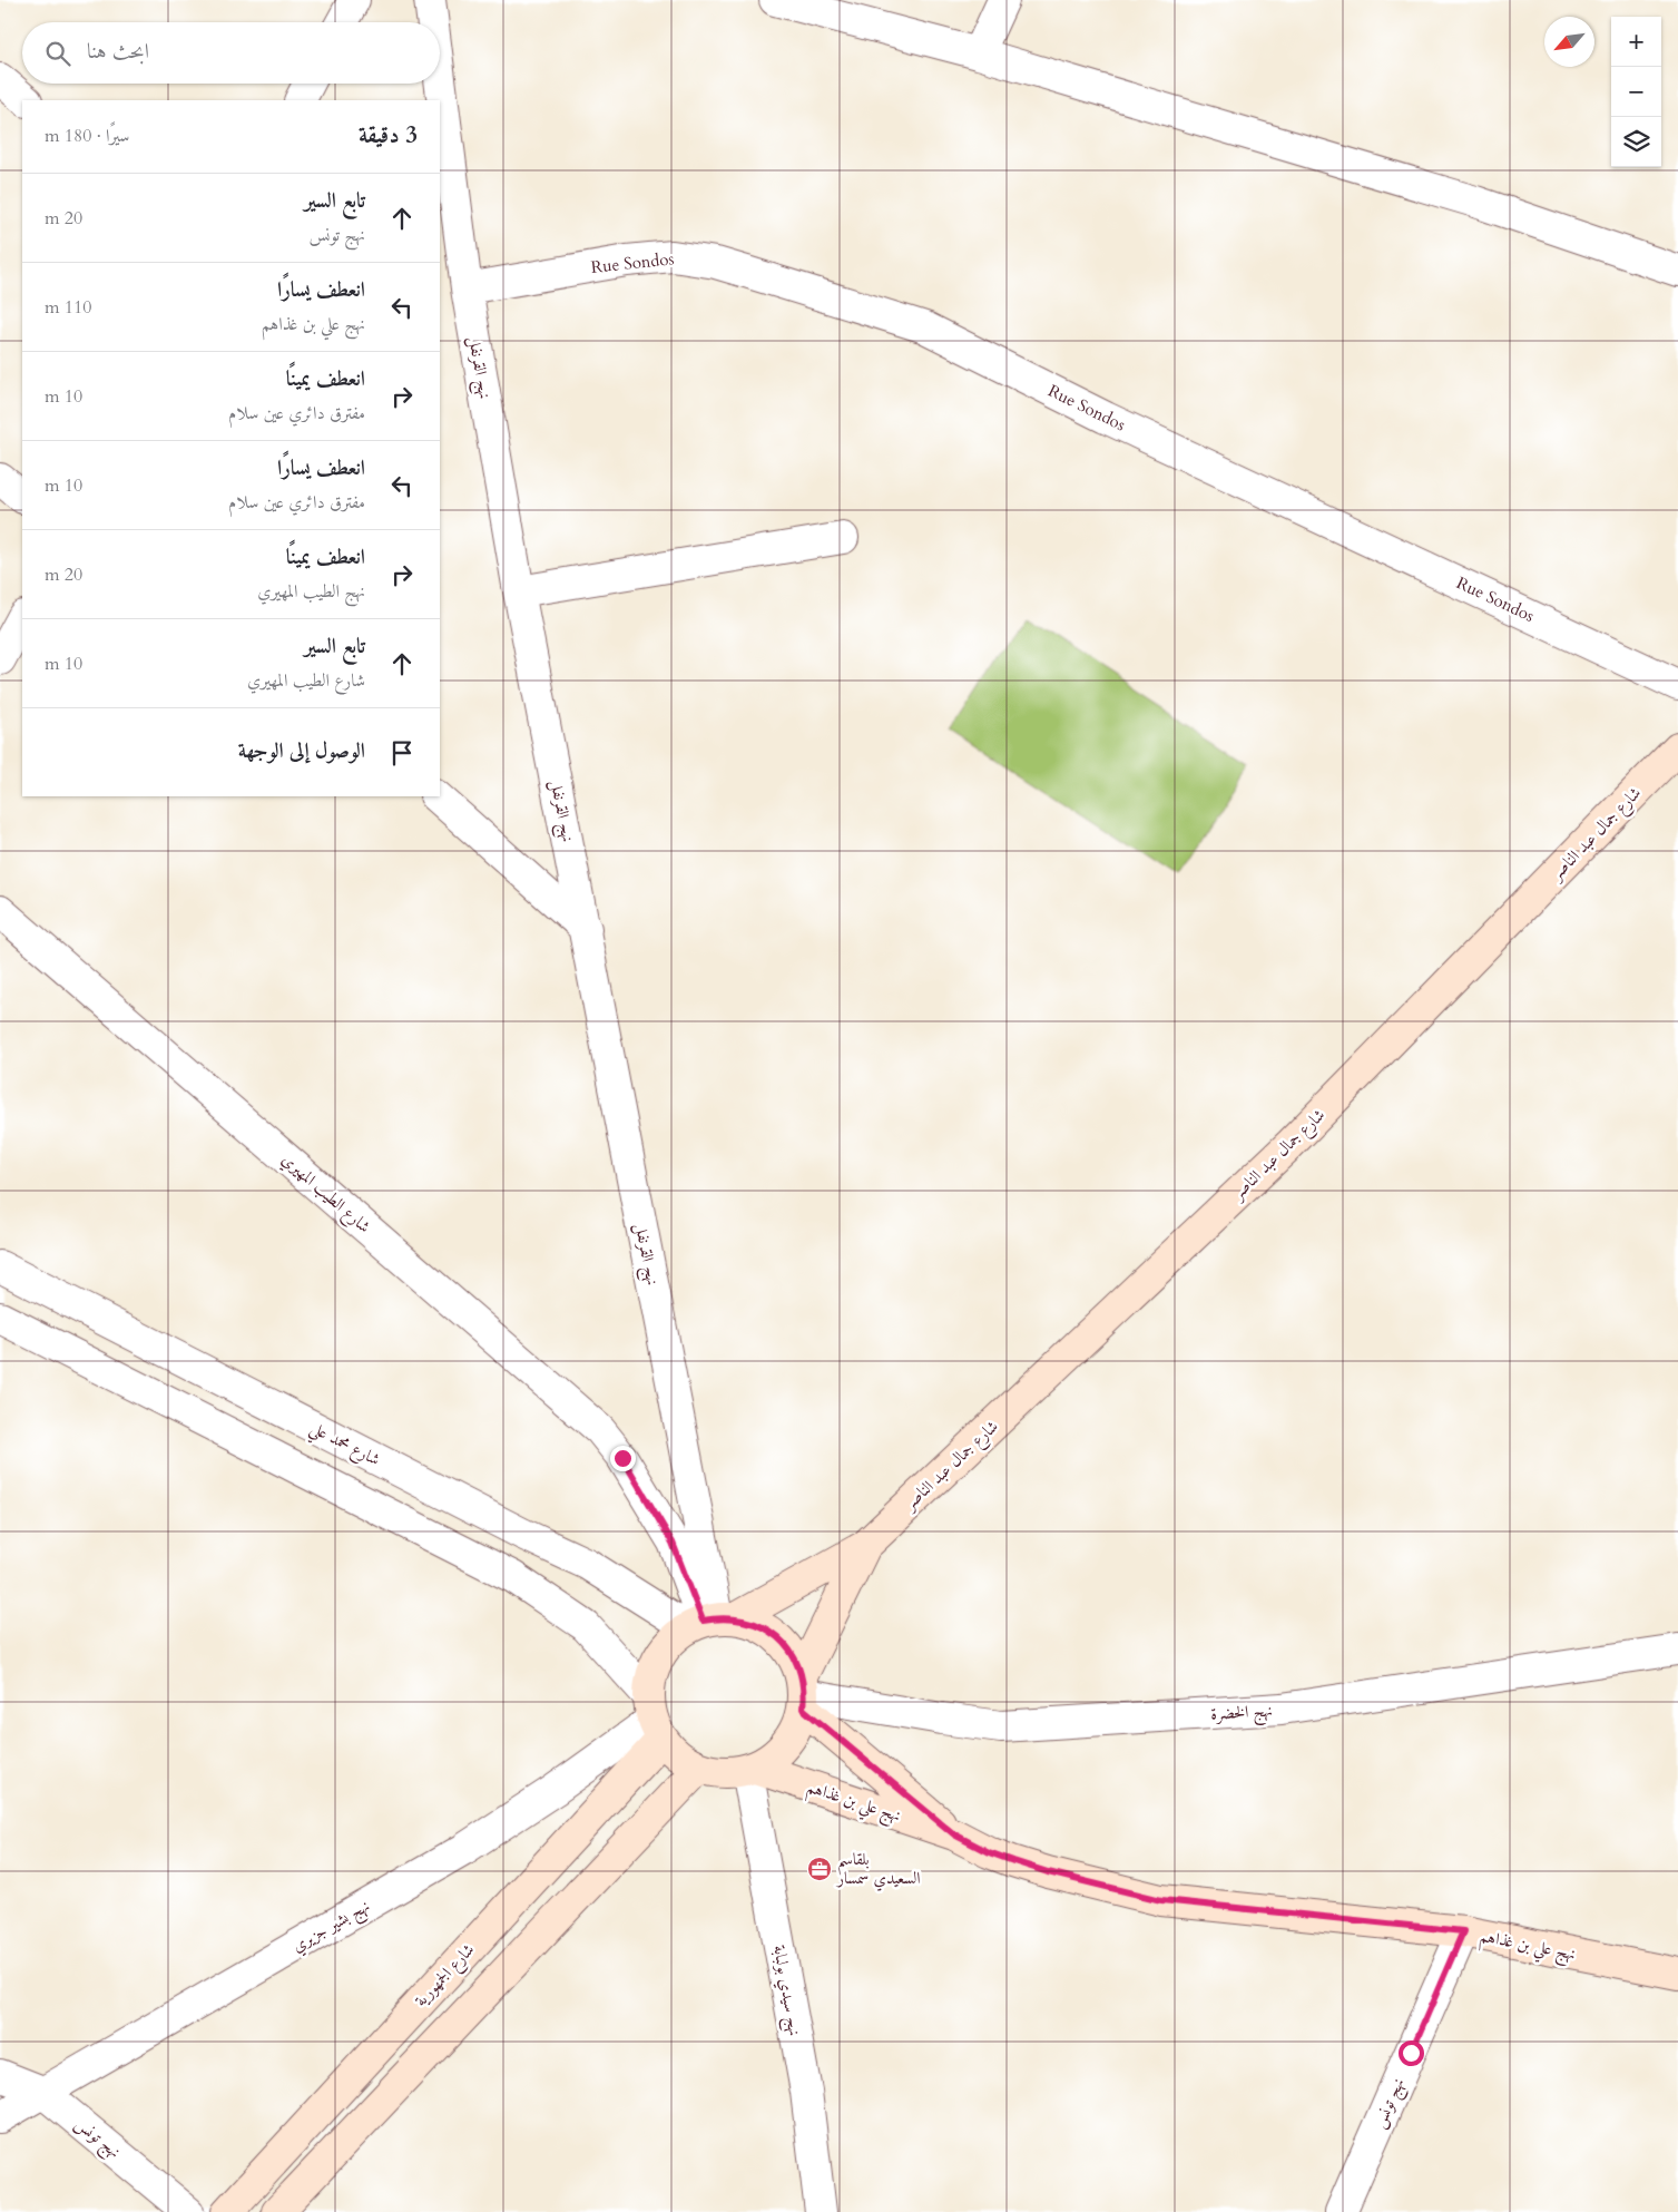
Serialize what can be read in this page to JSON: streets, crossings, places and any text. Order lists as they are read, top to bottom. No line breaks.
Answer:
{"streets":{"main road":["شارع جمال عبد الناصر","نهج علي بن غذاهم","شارع الجمهورية"],"street":["Rue Sondos","نهج القرنفل","شارع الطيب المهيري","شارع محمد علي","نهج الخضرة","نهج بشير جزيري","نهج سيدي بولبابة","نهج تونس"]},"crossings":[["Rue Sondos","نهج القرنفل"],["نهج القرنفل","شارع جمال عبد الناصر"],["نهج القرنفل","شارع الطيب المهيري"],["نهج القرنفل","شارع محمد علي"],["نهج القرنفل","نهج الخضرة"],["نهج القرنفل","نهج علي بن غذاهم"],["نهج القرنفل","نهج بشير جزيري"],["نهج القرنفل","شارع الجمهورية"],["نهج القرنفل","نهج سيدي بولبابة"],["شارع جمال عبد الناصر","شارع الطيب المهيري"],["شارع جمال عبد الناصر","شارع محمد علي"],["شارع جمال عبد الناصر","نهج الخضرة"],["شارع جمال عبد الناصر","نهج علي بن غذاهم"],["شارع جمال عبد الناصر","نهج بشير جزيري"],["شارع جمال عبد الناصر","شارع الجمهورية"],["شارع جمال عبد الناصر","نهج سيدي بولبابة"],["شارع الطيب المهيري","شارع محمد علي"],["شارع الطيب المهيري","نهج الخضرة"],["شارع الطيب المهيري","نهج علي بن غذاهم"],["شارع الطيب المهيري","نهج بشير جزيري"],["شارع الطيب المهيري","شارع الجمهورية"],["شارع الطيب المهيري","نهج سيدي بولبابة"],["شارع محمد علي","نهج الخضرة"],["شارع محمد علي","نهج علي بن غذاهم"],["شارع محمد علي","نهج بشير جزيري"],["شارع محمد علي","شارع الجمهورية"],["شارع محمد علي","نهج سيدي بولبابة"],["نهج الخضرة","نهج علي بن غذاهم"],["نهج الخضرة","نهج بشير جزيري"],["نهج الخضرة","شارع الجمهورية"],["نهج الخضرة","نهج سيدي بولبابة"],["نهج علي بن غذاهم","نهج بشير جزيري"],["نهج علي بن غذاهم","شارع الجمهورية"],["نهج علي بن غذاهم","نهج سيدي بولبابة"],["نهج علي بن غذاهم","نهج تونس"],["نهج بشير جزيري","شارع الجمهورية"],["نهج بشير جزيري","نهج سيدي بولبابة"],["نهج بشير جزيري","نهج تونس"],["شارع الجمهورية","نهج سيدي بولبابة"]],"places":{"office":["بلقاسم السعيدي سمسار"]},"north":"bottom left","page":{"map_buttons":["+","−"],"search":"ابحث هنا","heading":["3 دقيقة","سيرًا · 180 m"],"list":[["تابع السير","نهج تونس","20 m"],["انعطف يسارًا","نهج علي بن غذاهم","110 m"],["انعطف يمينًا","مفترق دائري عين سلام","10 m"],["انعطف يسارًا","مفترق دائري عين سلام","10 m"],["انعطف يمينًا","نهج الطيب المهيري","20 m"],["تابع السير","شارع الطيب المهيري","10 m"],"الوصول إلى الوجهة"]}}
